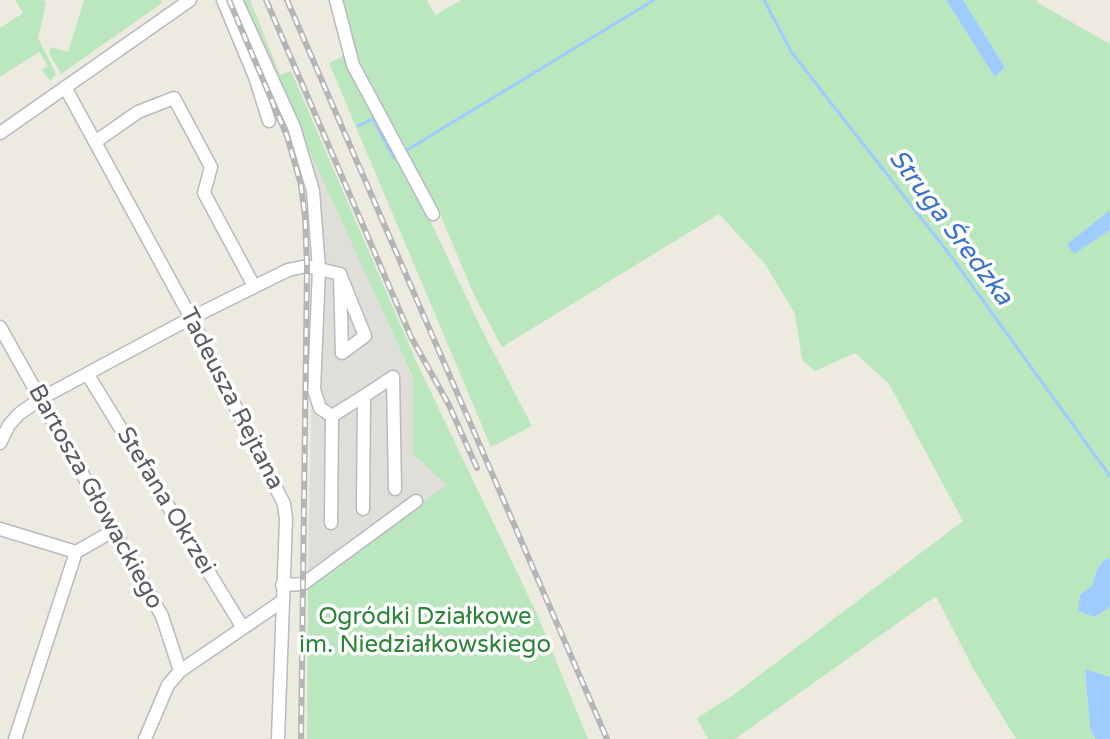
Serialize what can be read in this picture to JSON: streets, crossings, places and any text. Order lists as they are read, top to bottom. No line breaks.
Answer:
{"streets":{"street":["Tadeusza Rejtana","Bartosza Głowackiego","Stefana Okrzei"]},"water":["Struga Średzka"],"parks":["Ogródki Działkowe im. Niedziałkowskiego"]}
